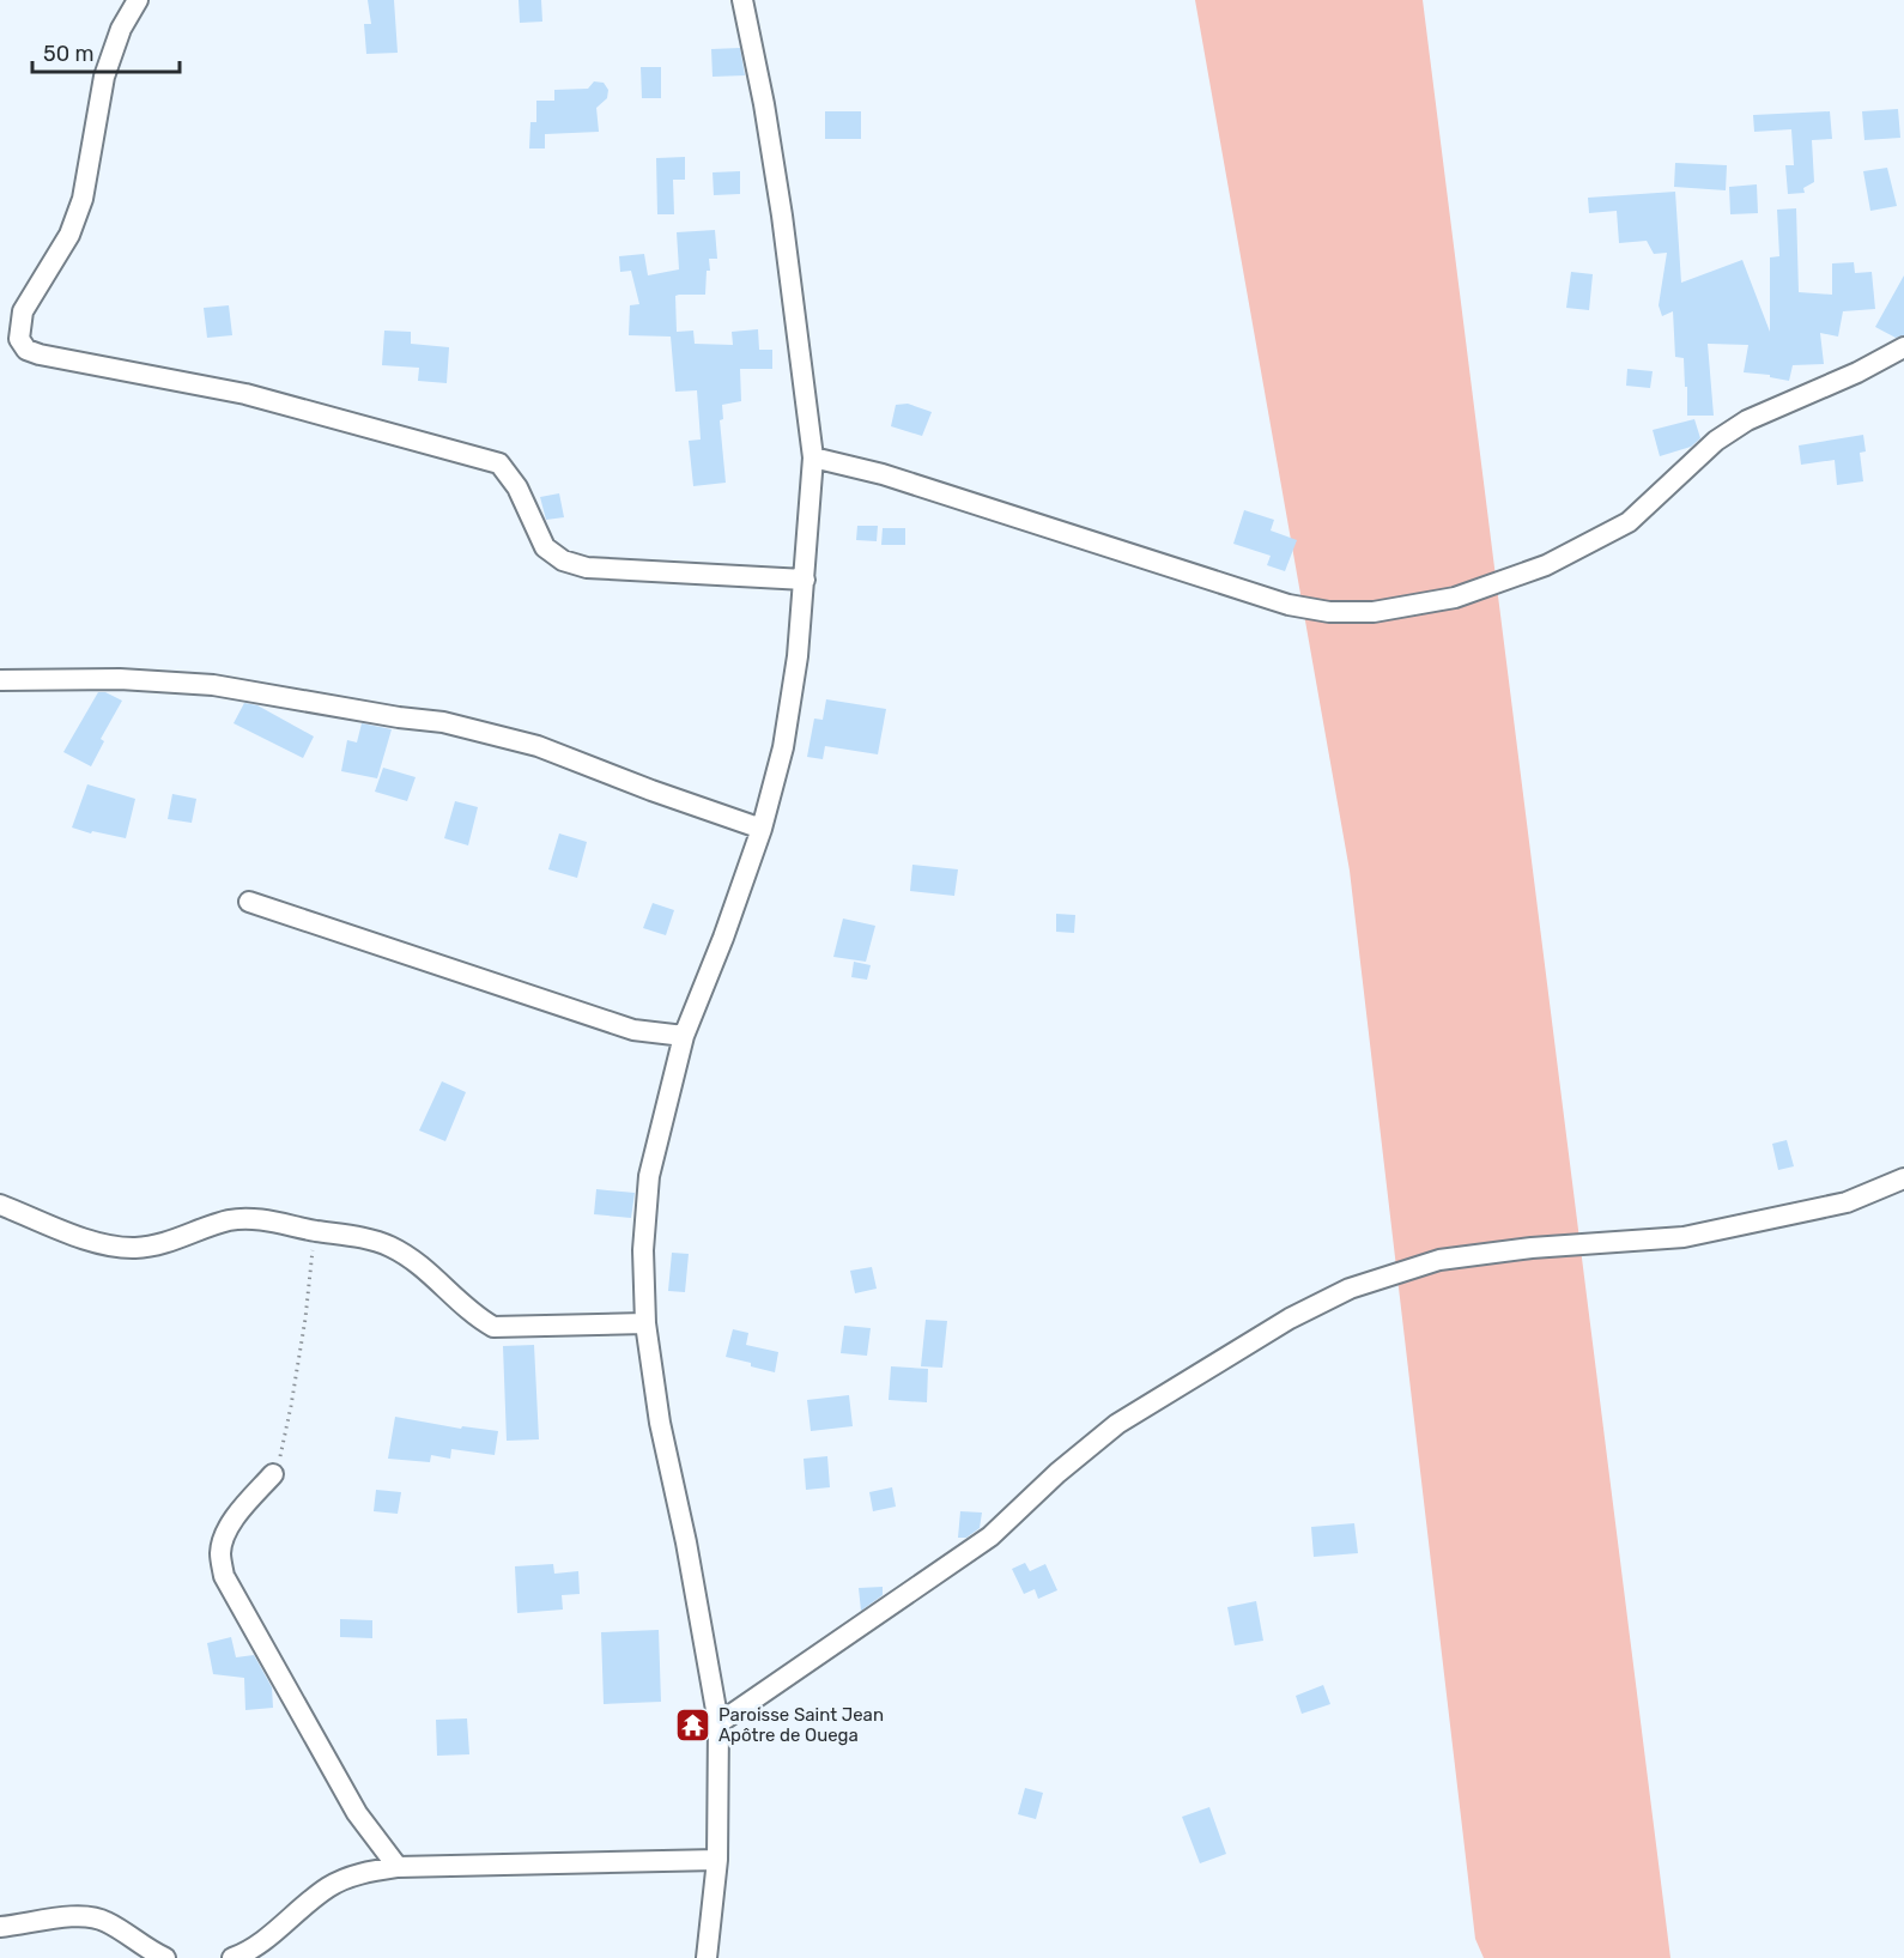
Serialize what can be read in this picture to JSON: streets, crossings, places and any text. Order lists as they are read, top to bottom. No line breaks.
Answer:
{"places":{"temple":["Paroisse Saint Jean Apôtre de Ouega"]},"scale_bar":"50 m"}
